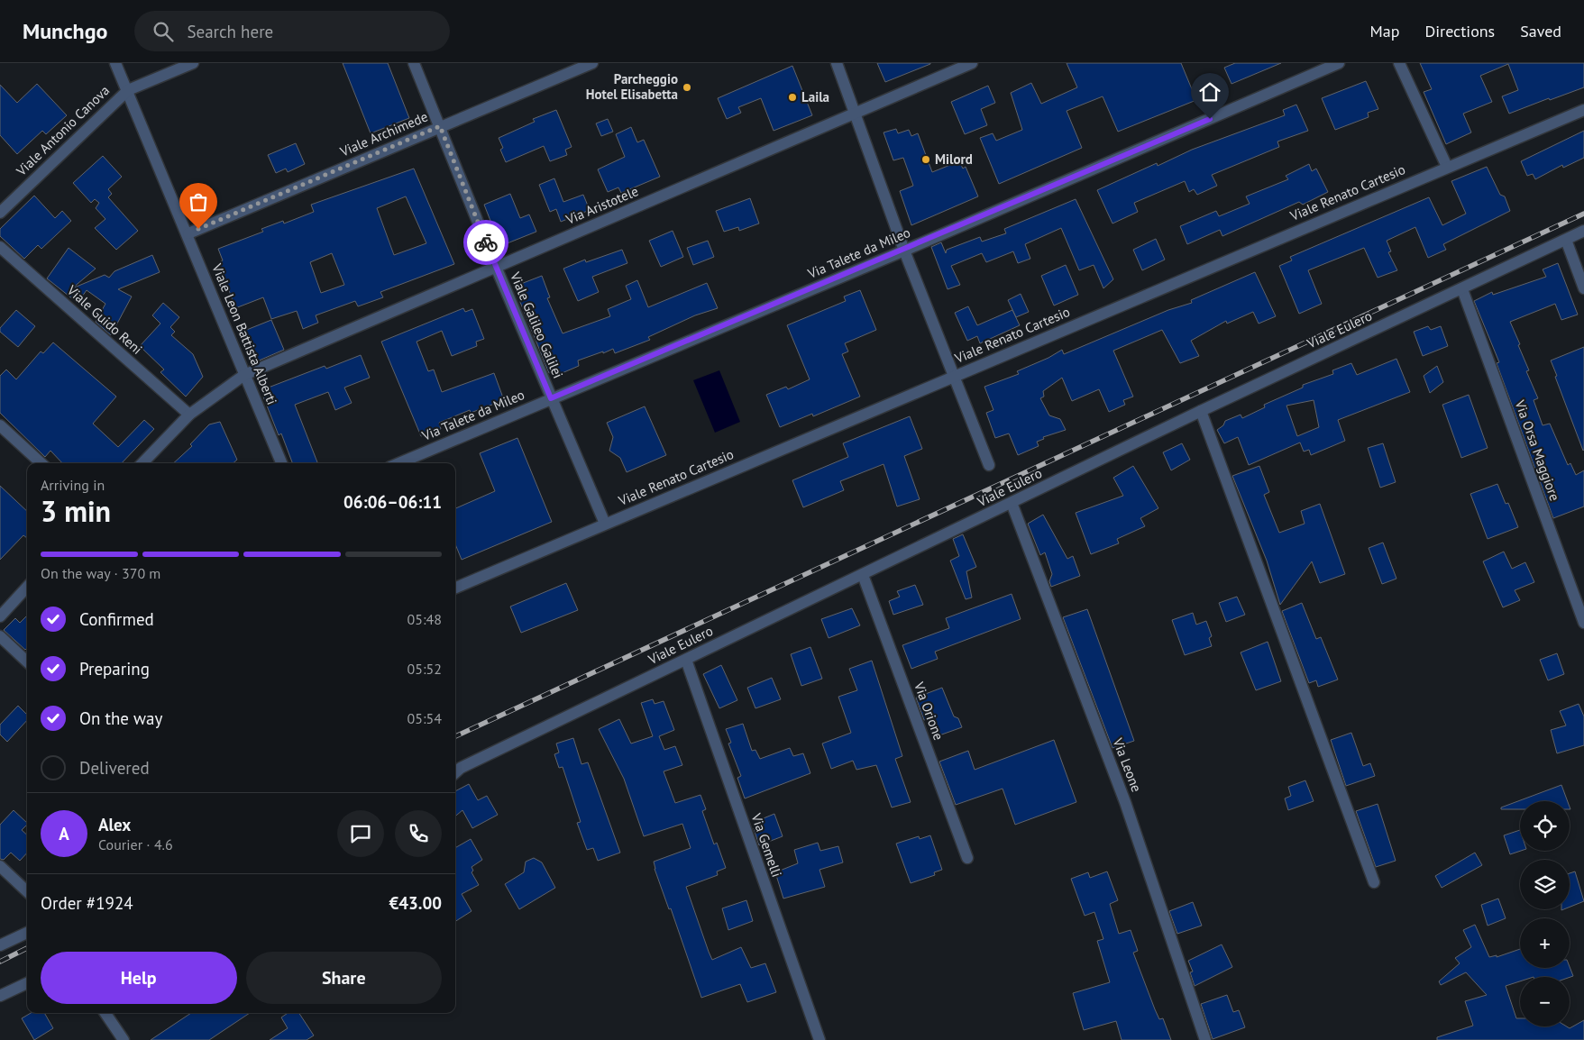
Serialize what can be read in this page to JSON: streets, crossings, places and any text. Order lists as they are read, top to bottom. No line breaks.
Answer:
{"streets":{"street":["Viale Antonio Canova","Viale Archimede","Viale Renato Cartesio","Via Aristotele","Via Talete da Mileo","Viale Guido Reni","Viale Galileo Galilei","Viale Eulero","Viale Leon Battista Alberti","Via Orsa Maggiore","Via Orione","Via Leone","Via Gemelli"]},"crossings":[["Viale Antonio Canova","Viale Leon Battista Alberti"],["Viale Archimede","Viale Galileo Galilei"],["Viale Archimede","Viale Leon Battista Alberti"],["Viale Renato Cartesio","Viale Galileo Galilei"],["Via Aristotele","Viale Guido Reni"],["Via Aristotele","Viale Galileo Galilei"],["Via Aristotele","Viale Leon Battista Alberti"],["Via Talete da Mileo","Viale Galileo Galilei"],["Viale Eulero","Via Orsa Maggiore"],["Viale Eulero","Via Orione"],["Viale Eulero","Via Leone"],["Viale Eulero","Via Gemelli"]],"places":["Parcheggio Hotel Elisabetta","Laila","Milord"],"page":{"header":"Munchgo","search":"Search here","nav":["Map","Directions","Saved"],"heading":["3 min","Arriving in","06:06–06:11"],"panel":["Alex","Courier · 4.6","Order #1924","€43.00"],"bar":"On the way · 370 m","list":[["Confirmed","05:48"],["Preparing","05:52"],["On the way","05:54"],"Delivered"],"map_buttons":["+","−"],"round":"A","buttons":["Help","Share"]}}
